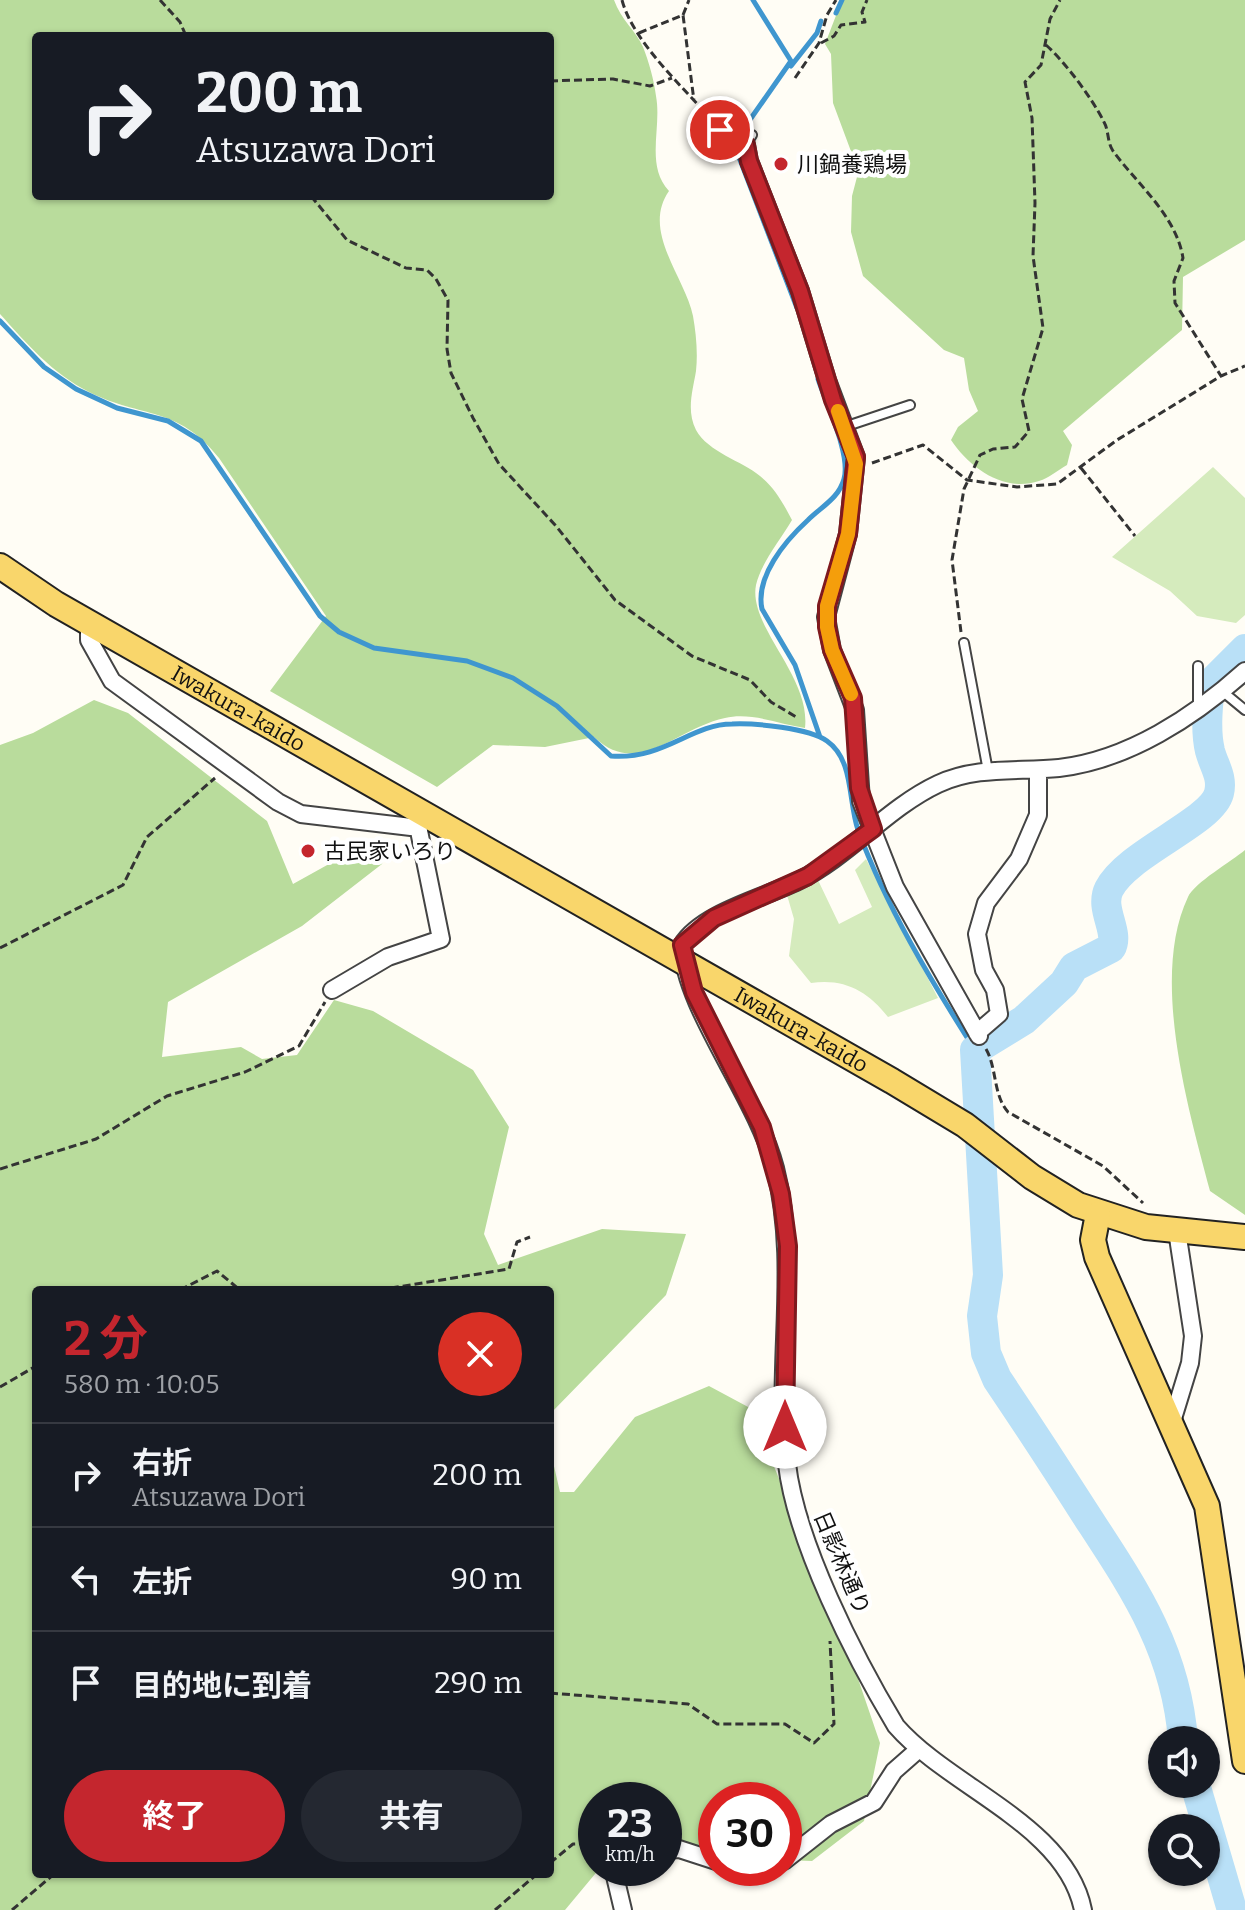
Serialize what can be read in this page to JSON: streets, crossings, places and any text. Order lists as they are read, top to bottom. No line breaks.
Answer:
{"streets":{"main road":["Iwakura-kaido"],"street":["日影林通り"]},"crossings":[["Iwakura-kaido","日影林通り"]],"places":["川鍋養鶏場","古民家いろり"],"page":{"turn":["200 m","Atsuzawa Dori"],"heading":["2 分","580 m · 10:05"],"list":[{"name":"右折","note":"Atsuzawa Dori","value":"200 m"},{"name":"左折","value":"90 m"},{"name":"目的地に到着","value":"290 m"}],"buttons":["終了","共有"],"speed":"23 km/h","limit":"30"}}
